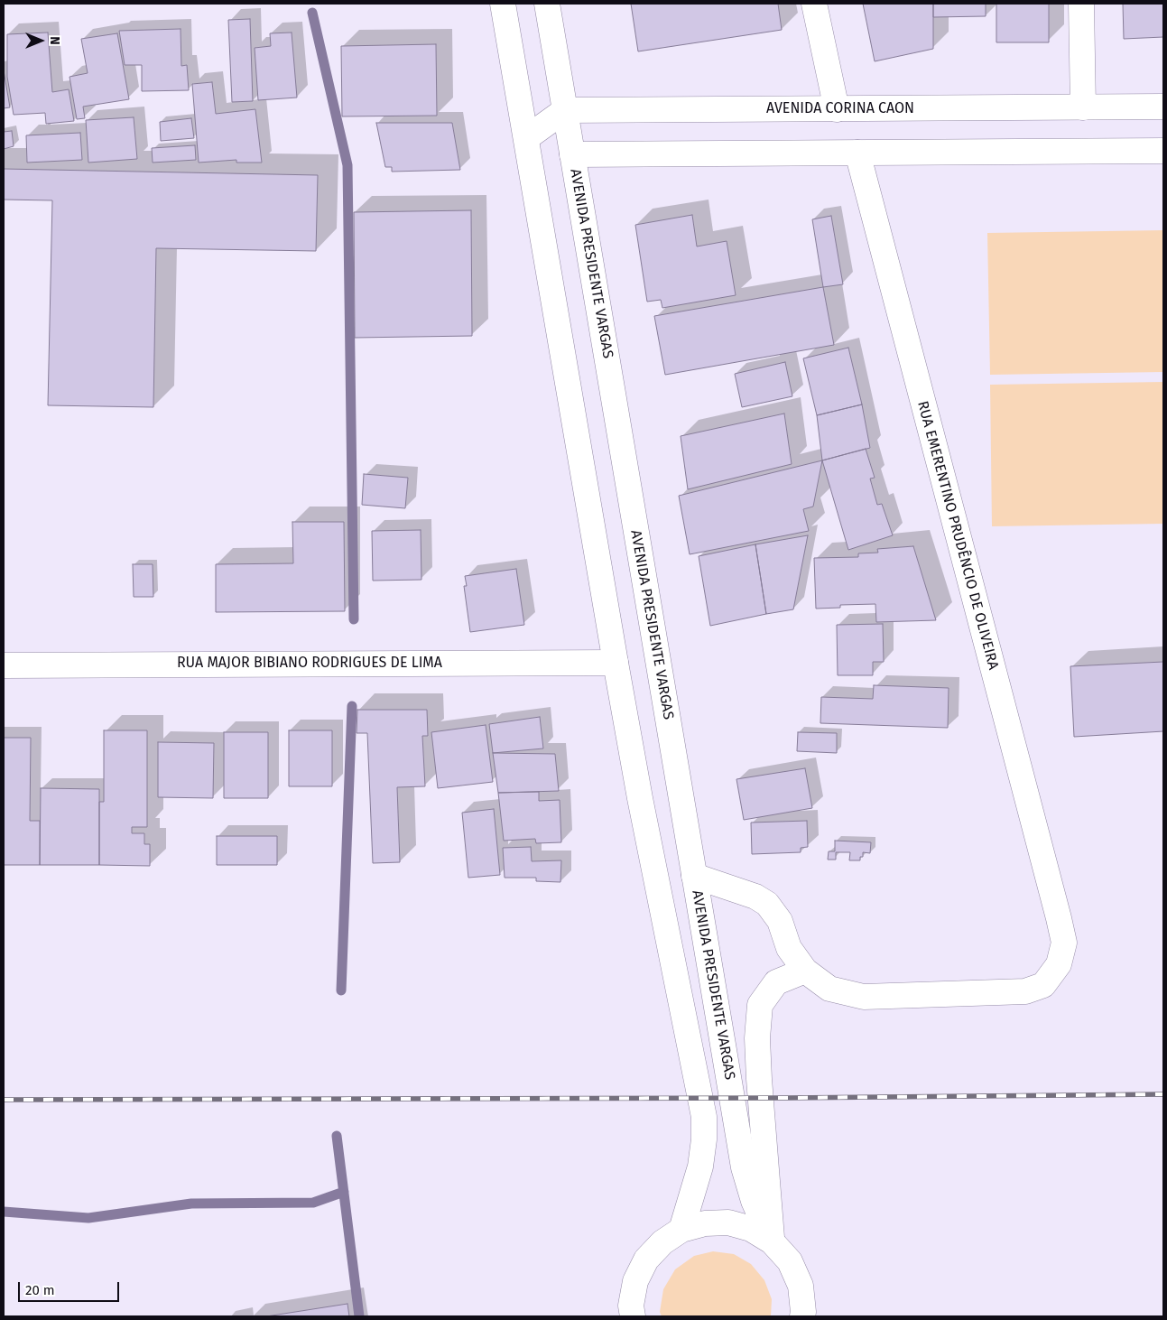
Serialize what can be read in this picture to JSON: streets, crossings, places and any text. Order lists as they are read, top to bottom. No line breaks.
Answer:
{"streets":{"main road":["AVENIDA CORINA CAON","AVENIDA PRESIDENTE VARGAS","RUA EMERENTINO PRUDÊNCIO DE OLIVEIRA","RUA MAJOR BIBIANO RODRIGUES DE LIMA"]},"crossings":[["AVENIDA CORINA CAON","AVENIDA PRESIDENTE VARGAS"],["AVENIDA PRESIDENTE VARGAS","RUA EMERENTINO PRUDÊNCIO DE OLIVEIRA"]],"scale_bar":"20 m","north":"right"}
